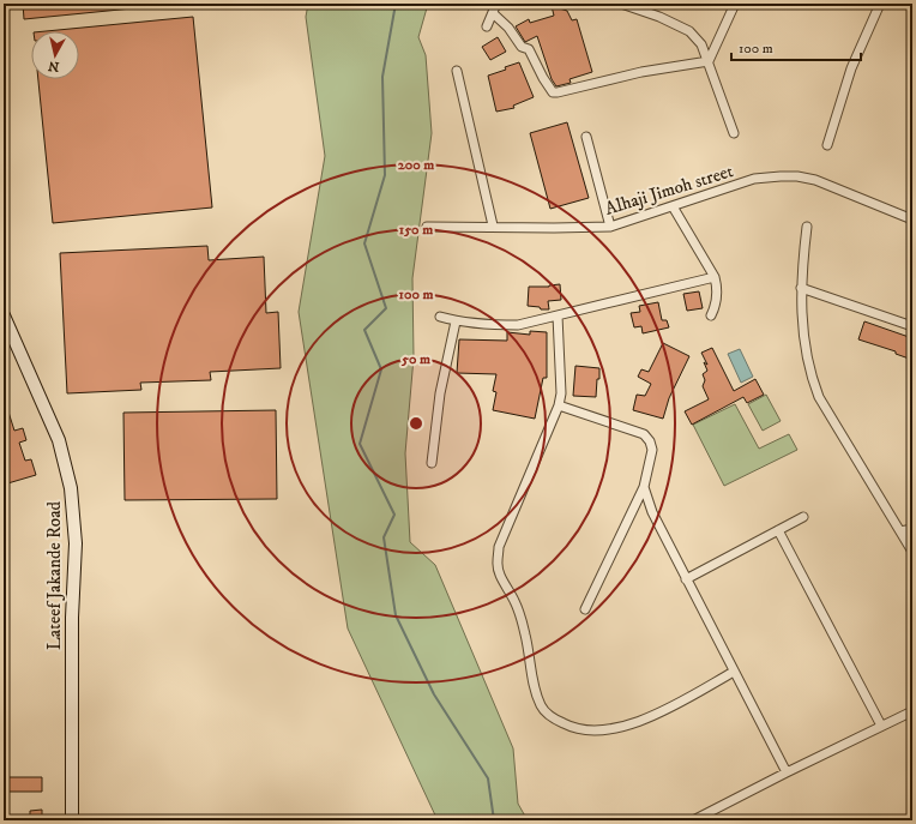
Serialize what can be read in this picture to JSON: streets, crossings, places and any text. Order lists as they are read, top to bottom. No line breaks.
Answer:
{"streets":{"main road":["Lateef Jakande Road"],"street":["Alhaji Jimoh street"]},"scale_bar":"100 m","north":"bottom","rings":["200 m","150 m","100 m","50 m"]}
